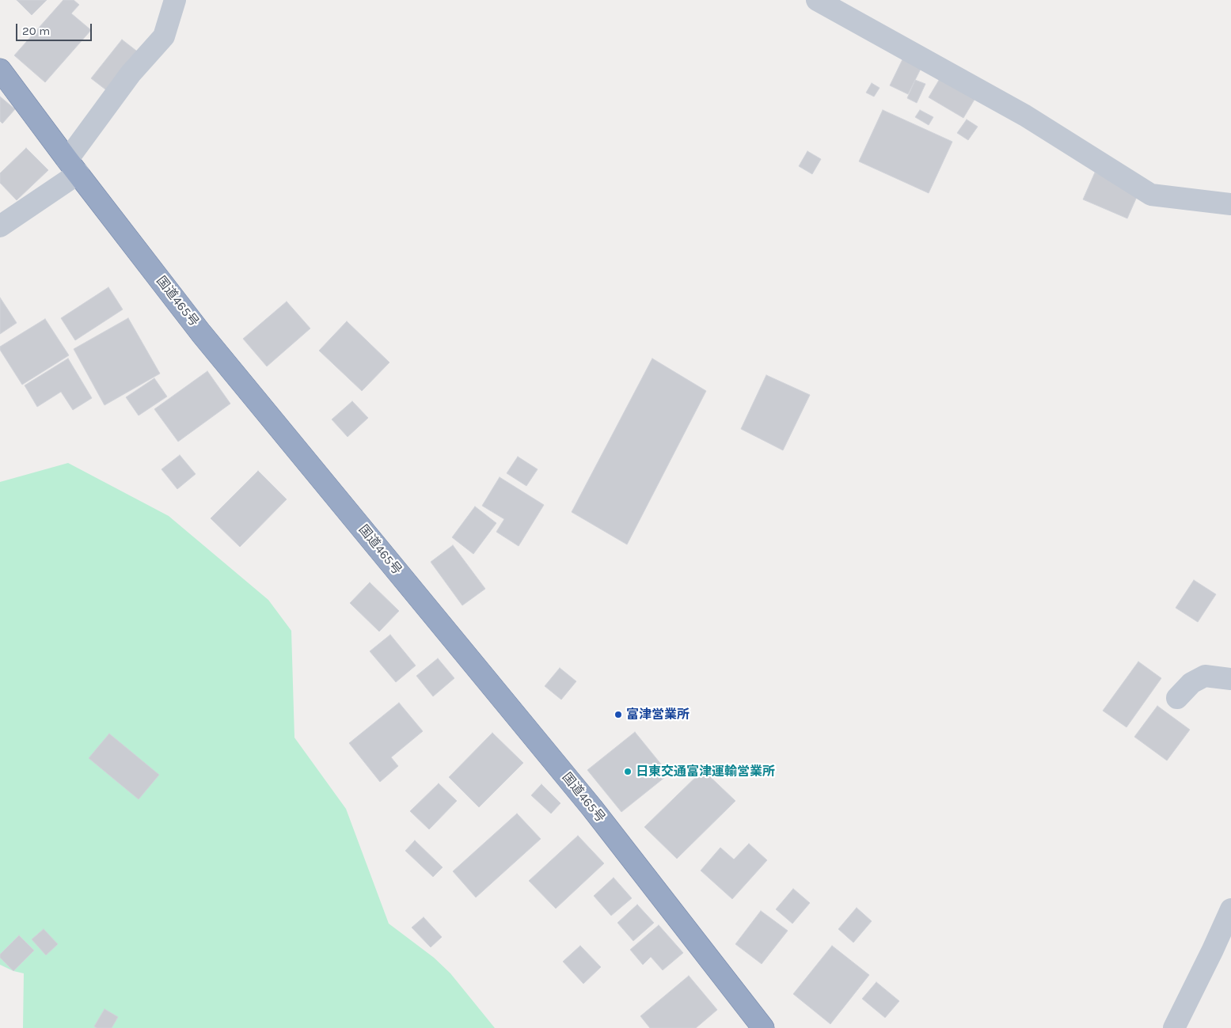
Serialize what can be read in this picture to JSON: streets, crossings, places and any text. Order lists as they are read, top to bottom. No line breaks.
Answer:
{"streets":{"highway":["国道465号"]},"places":["富津営業所","日東交通富津運輸営業所"],"scale_bar":"20 m"}
